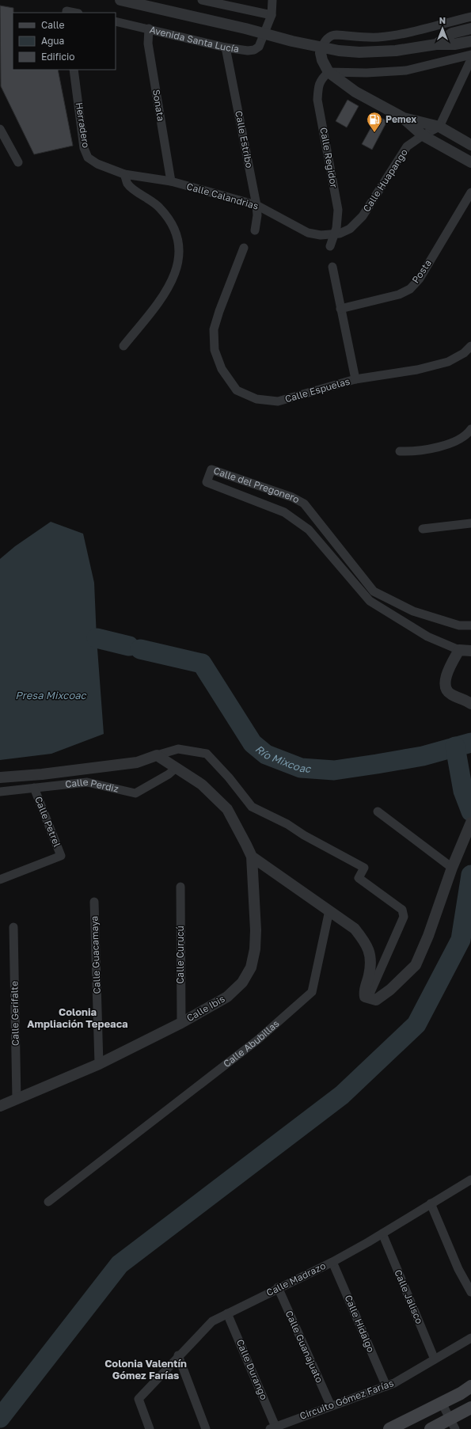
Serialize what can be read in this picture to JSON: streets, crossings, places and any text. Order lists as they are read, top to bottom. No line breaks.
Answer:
{"streets":{"street":["Avenida Santa Lucía","Sonata","Herradero","Calle Estribo","Calle Regidor","Calle Huapango","Calle Calandrias","Posta","Calle Espuelas","Calle del Pregonero","Calle Perdiz","Calle Petrel","Calle Guacamaya","Calle Curucú","Calle Ibis","Calle Gerifalte","Calle Abubillas","Calle Madrazo","Calle Jalisco","Calle Hidalgo","Calle Guanajuato","Calle Durango","Circuito Gómez Farías"]},"crossings":[["Avenida Santa Lucía","Sonata"],["Avenida Santa Lucía","Calle Estribo"],["Sonata","Calle Calandrias"],["Herradero","Calle Calandrias"],["Calle Estribo","Calle Calandrias"],["Calle Regidor","Calle Huapango"],["Calle Regidor","Calle Calandrias"],["Calle Huapango","Calle Calandrias"],["Calle Perdiz","Calle Petrel"],["Calle Perdiz","Calle Ibis"],["Calle Guacamaya","Calle Ibis"],["Calle Curucú","Calle Ibis"],["Calle Ibis","Calle Gerifalte"],["Calle Madrazo","Calle Jalisco"],["Calle Madrazo","Calle Hidalgo"],["Calle Madrazo","Calle Guanajuato"],["Calle Madrazo","Calle Durango"],["Calle Jalisco","Circuito Gómez Farías"],["Calle Hidalgo","Circuito Gómez Farías"],["Calle Guanajuato","Circuito Gómez Farías"],["Calle Durango","Circuito Gómez Farías"]],"districts":["Colonia Ampliación Tepeaca","Colonia Valentín Gómez Farías"],"water":["Presa Mixcoac","Río Mixcoac"],"places":{"fuel station":["Pemex"]},"legend":["Calle","Agua","Edificio"],"north":"top"}
